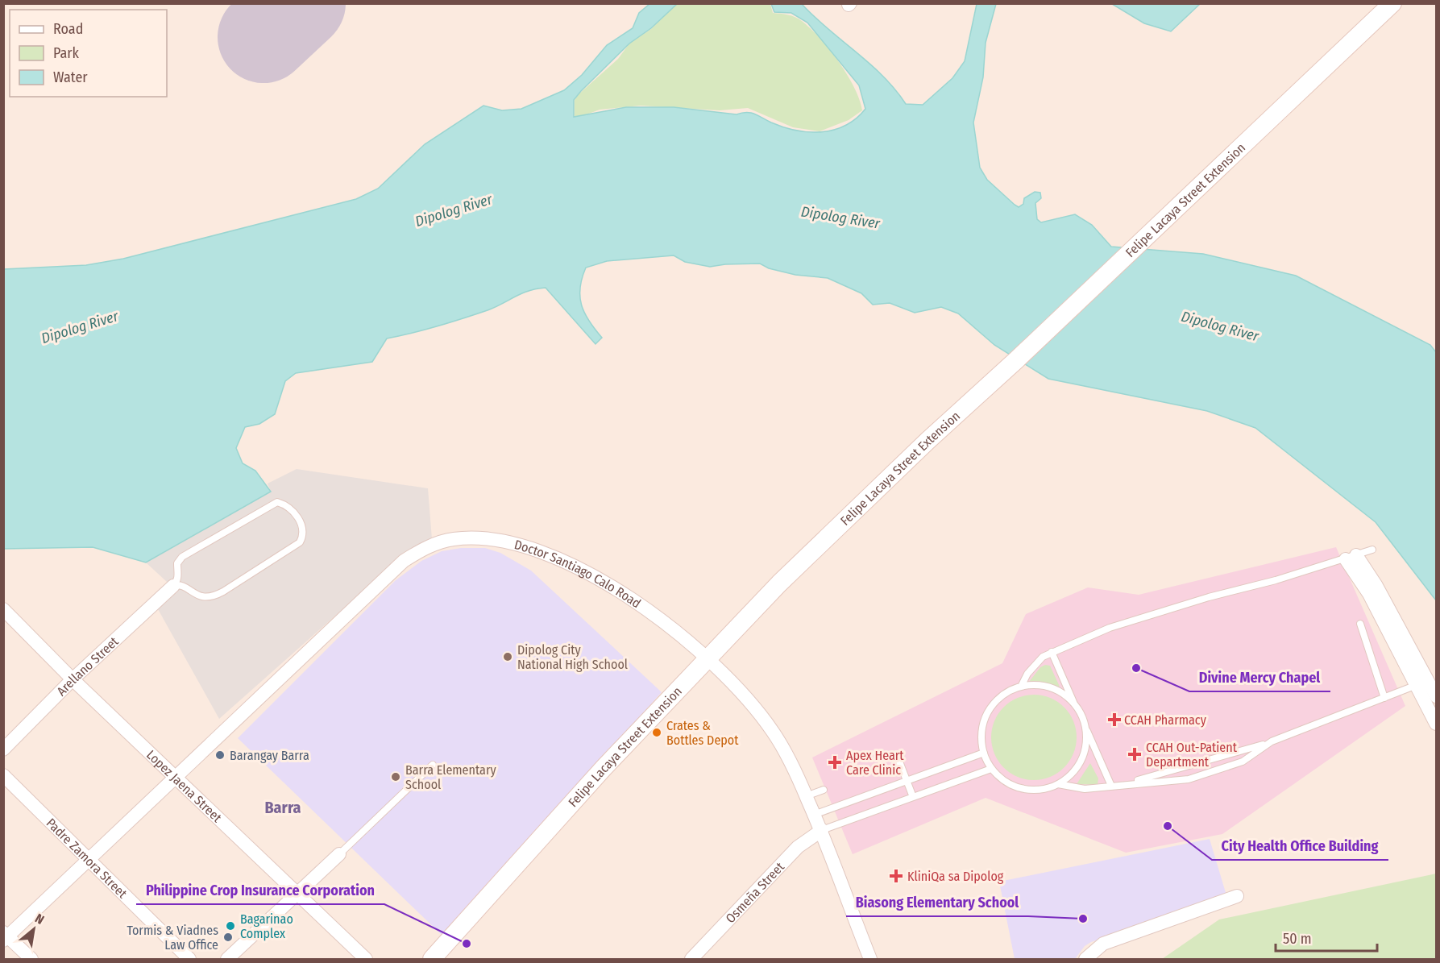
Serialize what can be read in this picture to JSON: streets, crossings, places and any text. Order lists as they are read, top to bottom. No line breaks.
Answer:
{"streets":{"main road":["Felipe Lacaya Street Extension"],"street":["Doctor Santiago Calo Road","Arellano Street","Lopez Jaena Street","Padre Zamora Street","Osmeña Street"]},"crossings":[["Felipe Lacaya Street Extension","Doctor Santiago Calo Road"],["Doctor Santiago Calo Road","Lopez Jaena Street"],["Doctor Santiago Calo Road","Padre Zamora Street"],["Doctor Santiago Calo Road","Osmeña Street"],["Arellano Street","Lopez Jaena Street"]],"districts":["Barra"],"water":["Dipolog River"],"places":{"other":["Dipolog City National High School","Divine Mercy Chapel","Crates & Bottles Depot","Barangay Barra","Barra Elementary School","City Health Office Building","Biasong Elementary School","Bagarinao Complex","Tormis & Viadnes Law Office","Philippine Crop Insurance Corporation"],"health":["CCAH Pharmacy","CCAH Out-Patient Department","Apex Heart Care Clinic","KliniQa sa Dipolog"]},"legend":["Road","Park","Water"],"scale_bar":"50 m","north":"top right"}
